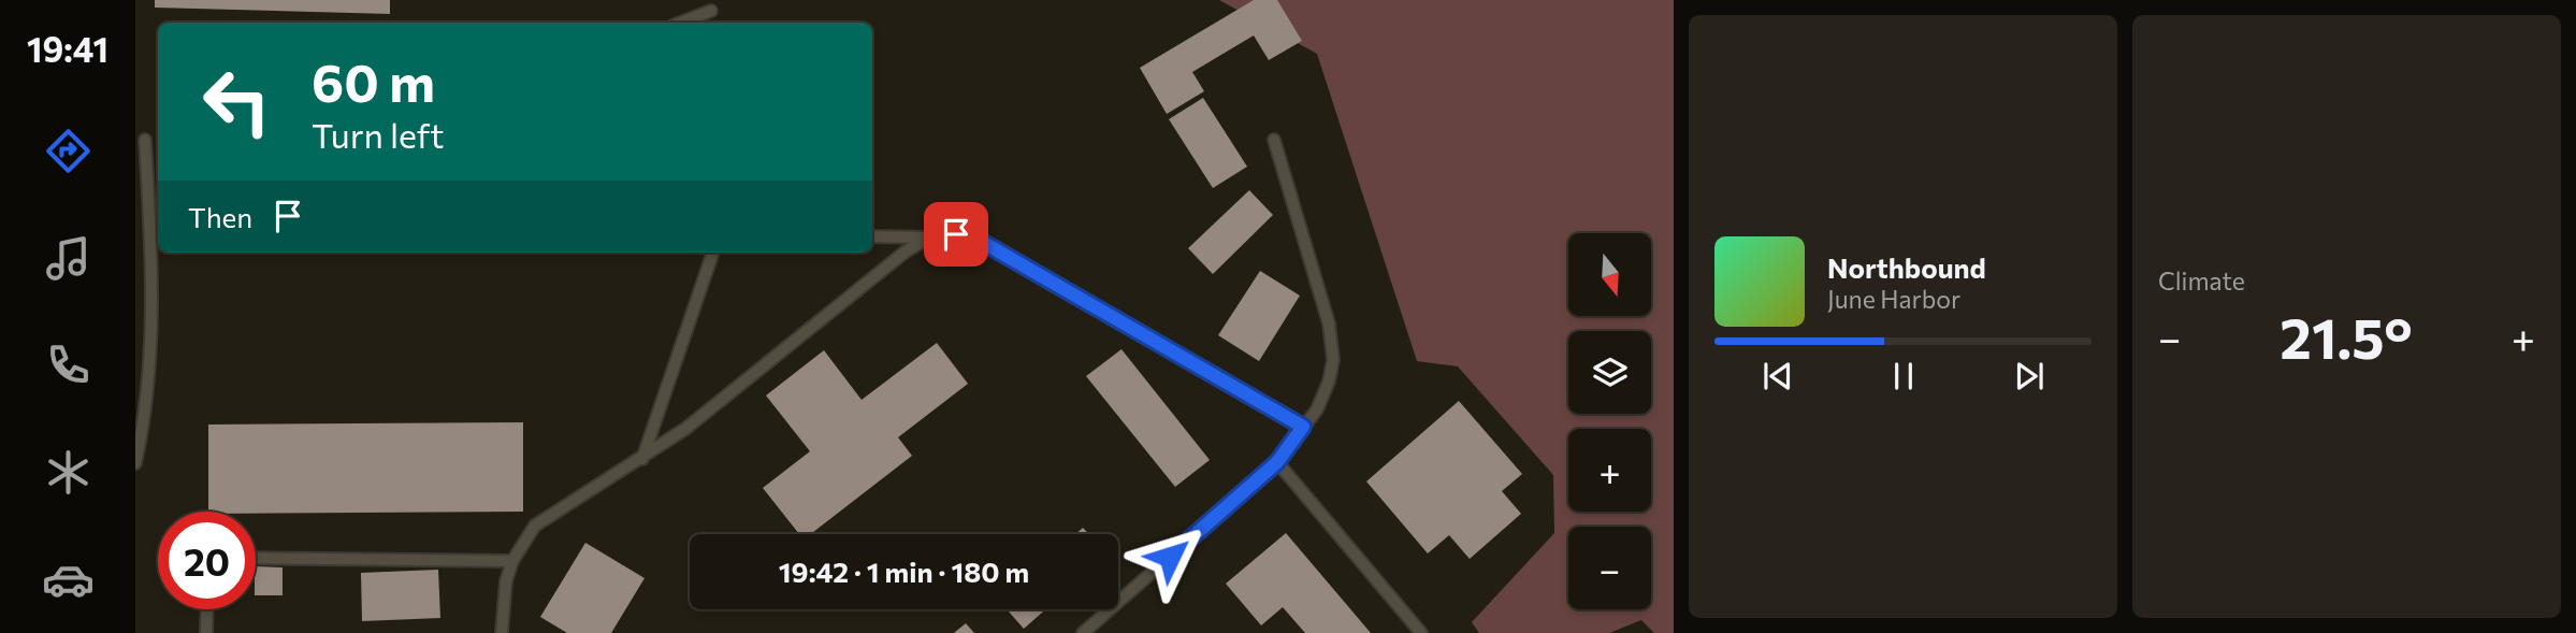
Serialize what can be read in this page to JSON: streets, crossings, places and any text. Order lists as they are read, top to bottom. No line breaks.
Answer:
{"north":"bottom","page":{"tabs":"19:41","tile":"Climate","turn":["60 m","Turn left"],"then":"Then","map_buttons":["+","−"],"song":["Northbound","June Harbor"],"heat":["−","21.5°","+"],"limit":"20","trip":"19:42 · 1 min · 180 m"}}
